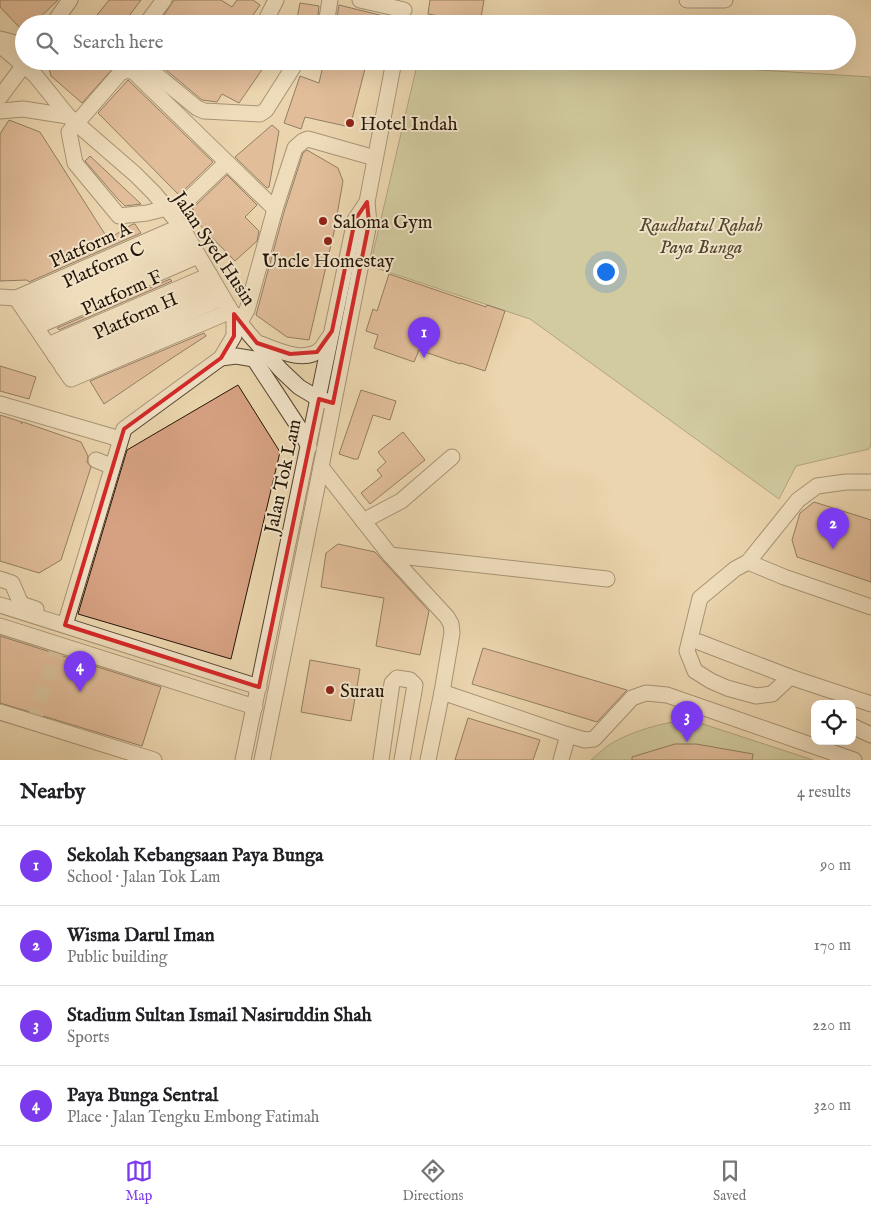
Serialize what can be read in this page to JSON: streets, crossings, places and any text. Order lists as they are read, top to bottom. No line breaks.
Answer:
{"streets":{"street":["Platform A","Jalan Syed Husin","Platform C","Jalan Tok Lam"]},"crossings":[["Platform A","Jalan Syed Husin"],["Platform A","Platform C"],["Jalan Syed Husin","Platform C"],["Jalan Syed Husin","Jalan Tok Lam"]],"parks":["Raudhatul Rahah Paya Bunga"],"places":["Hotel Indah","Saloma Gym","Uncle Homestay","Surau"],"page":{"search":"Search here","pins":["1","2","4","3"],"heading":["Nearby","4 results"],"list":[{"mark":"1","name":"Sekolah Kebangsaan Paya Bunga","note":"School · Jalan Tok Lam","value":"90 m"},{"mark":"2","name":"Wisma Darul Iman","note":"Public building","value":"170 m"},{"mark":"3","name":"Stadium Sultan Ismail Nasiruddin Shah","note":"Sports","value":"220 m"},{"mark":"4","name":"Paya Bunga Sentral","note":"Place · Jalan Tengku Embong Fatimah","value":"320 m"}],"nav":["Map","Directions","Saved"]}}
